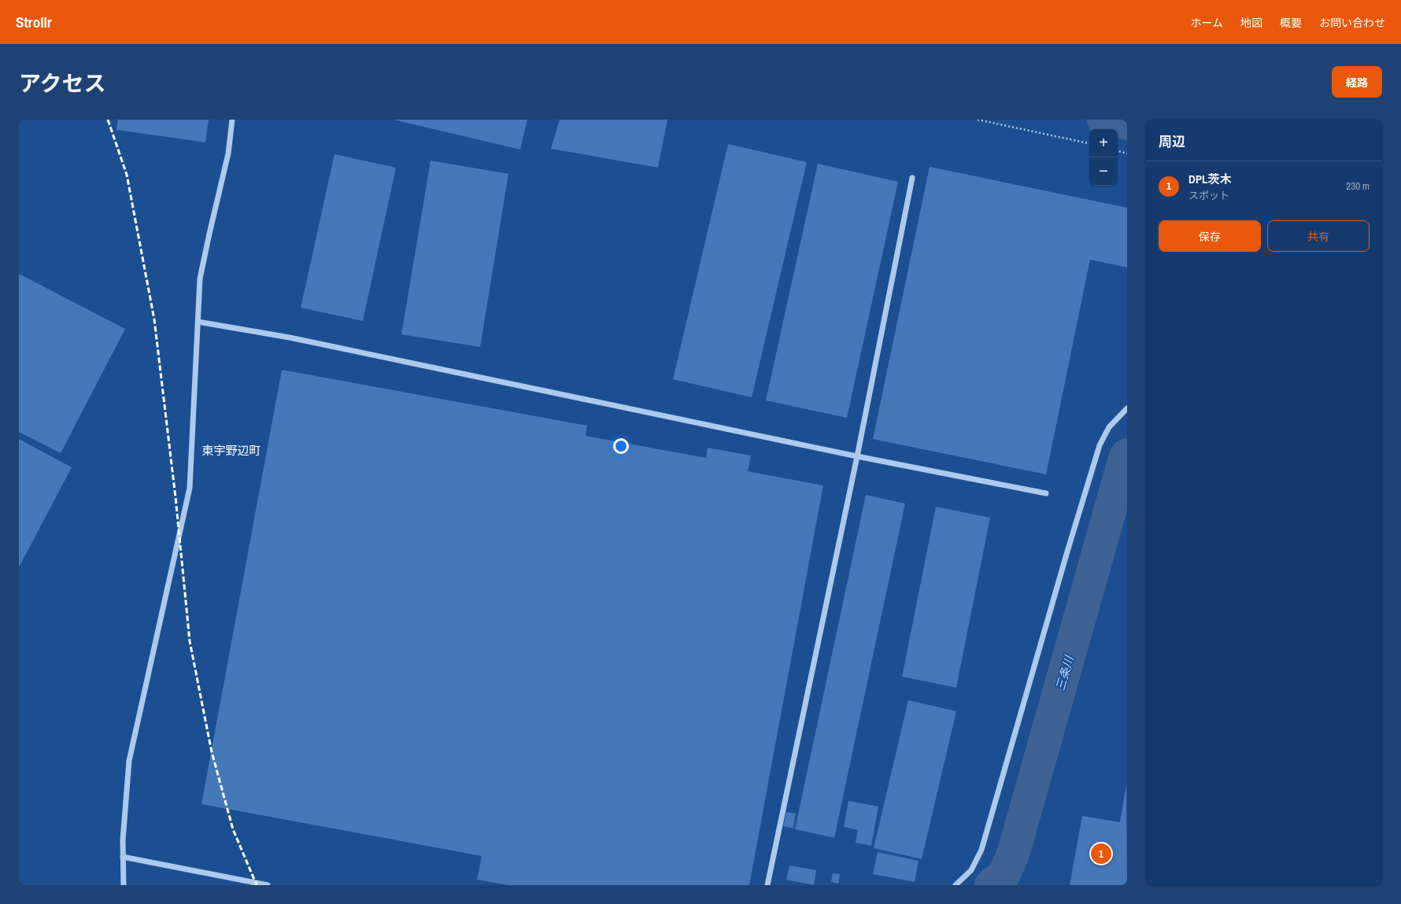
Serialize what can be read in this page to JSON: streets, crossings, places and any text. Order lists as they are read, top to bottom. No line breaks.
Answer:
{"districts":["東宇野辺町"],"water":["三条川"],"page":{"header":"Strollr","nav":["ホーム","地図","概要","お問い合わせ"],"title":"アクセス","buttons":["経路",["保存","共有"]],"heading":"周辺","map_buttons":["+","−"],"list":[{"mark":"1","name":"DPL茨木","note":"スポット","value":"230 m"}],"pins":"1"}}
